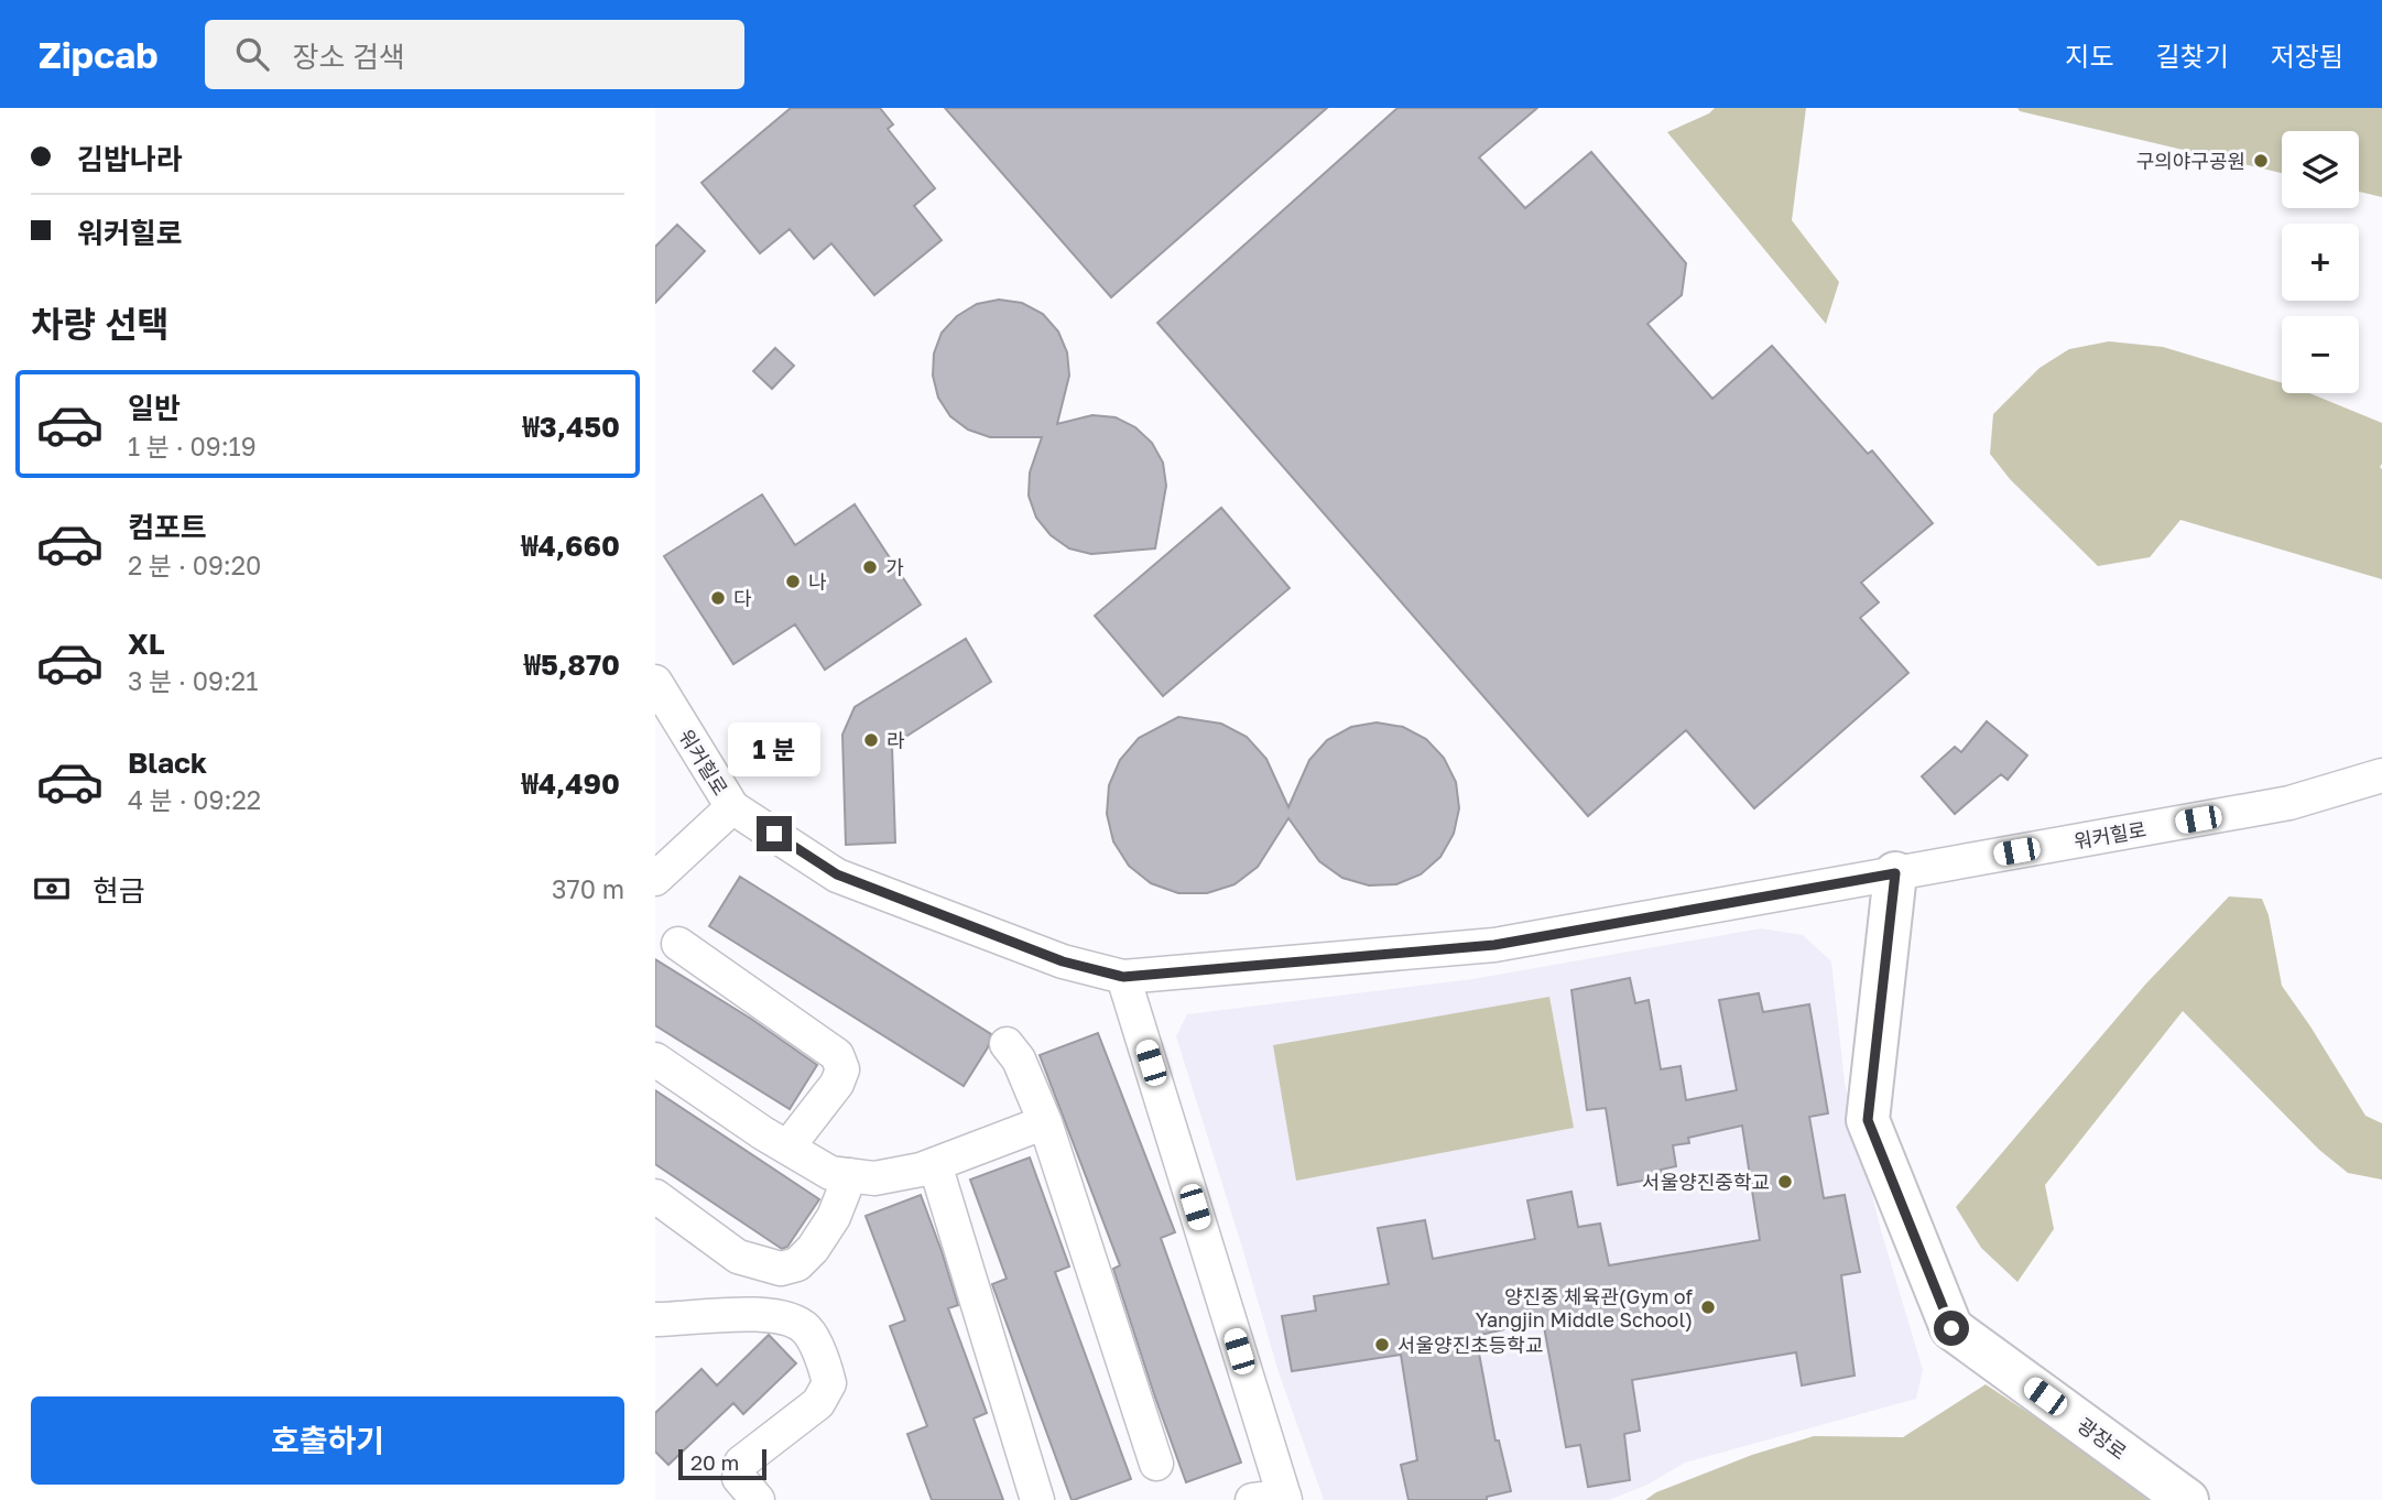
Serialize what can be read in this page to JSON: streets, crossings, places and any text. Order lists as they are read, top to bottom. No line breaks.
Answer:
{"streets":{"street":["워커힐로","광장로"]},"crossings":[["워커힐로","광장로"]],"places":["구의야구공원","가","나","다","라","서울양진중학교","양진중 체육관(Gym of Yangjin Middle School)","서울양진초등학교"],"scale_bar":"20 m","page":{"header":"Zipcab","search":"장소 검색","nav":["지도","길찾기","저장됨"],"banner":["김밥나라","워커힐로"],"map_buttons":["+","−"],"heading":"차량 선택","list":[{"name":"일반","note":"1 분 · 09:19","value":"₩3,450"},{"name":"컴포트","note":"2 분 · 09:20","value":"₩4,660"},{"name":"XL","note":"3 분 · 09:21","value":"₩5,870"},{"name":"Black","note":"4 분 · 09:22","value":"₩4,490"}],"bubble":"1 분","pay":["현금","370 m"],"buttons":"호출하기","scale":"20 m"}}
